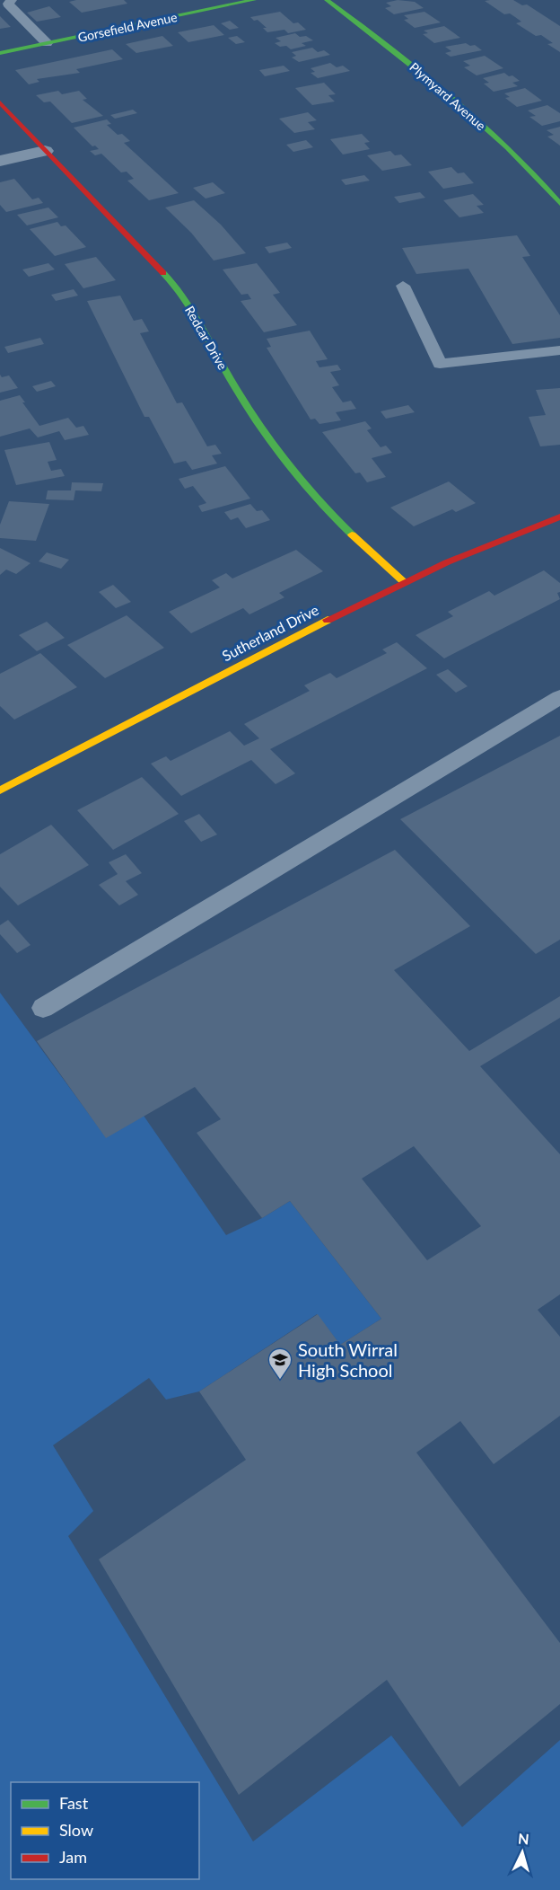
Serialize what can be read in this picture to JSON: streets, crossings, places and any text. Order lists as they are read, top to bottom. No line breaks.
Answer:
{"streets":{"street":["Gorsefield Avenue","Plymyard Avenue","Redcar Drive","Sutherland Drive"]},"crossings":[["Redcar Drive","Sutherland Drive"]],"places":{"school or university":["South Wirral High School"]},"legend":["Fast","Slow","Jam"],"north":"top"}
